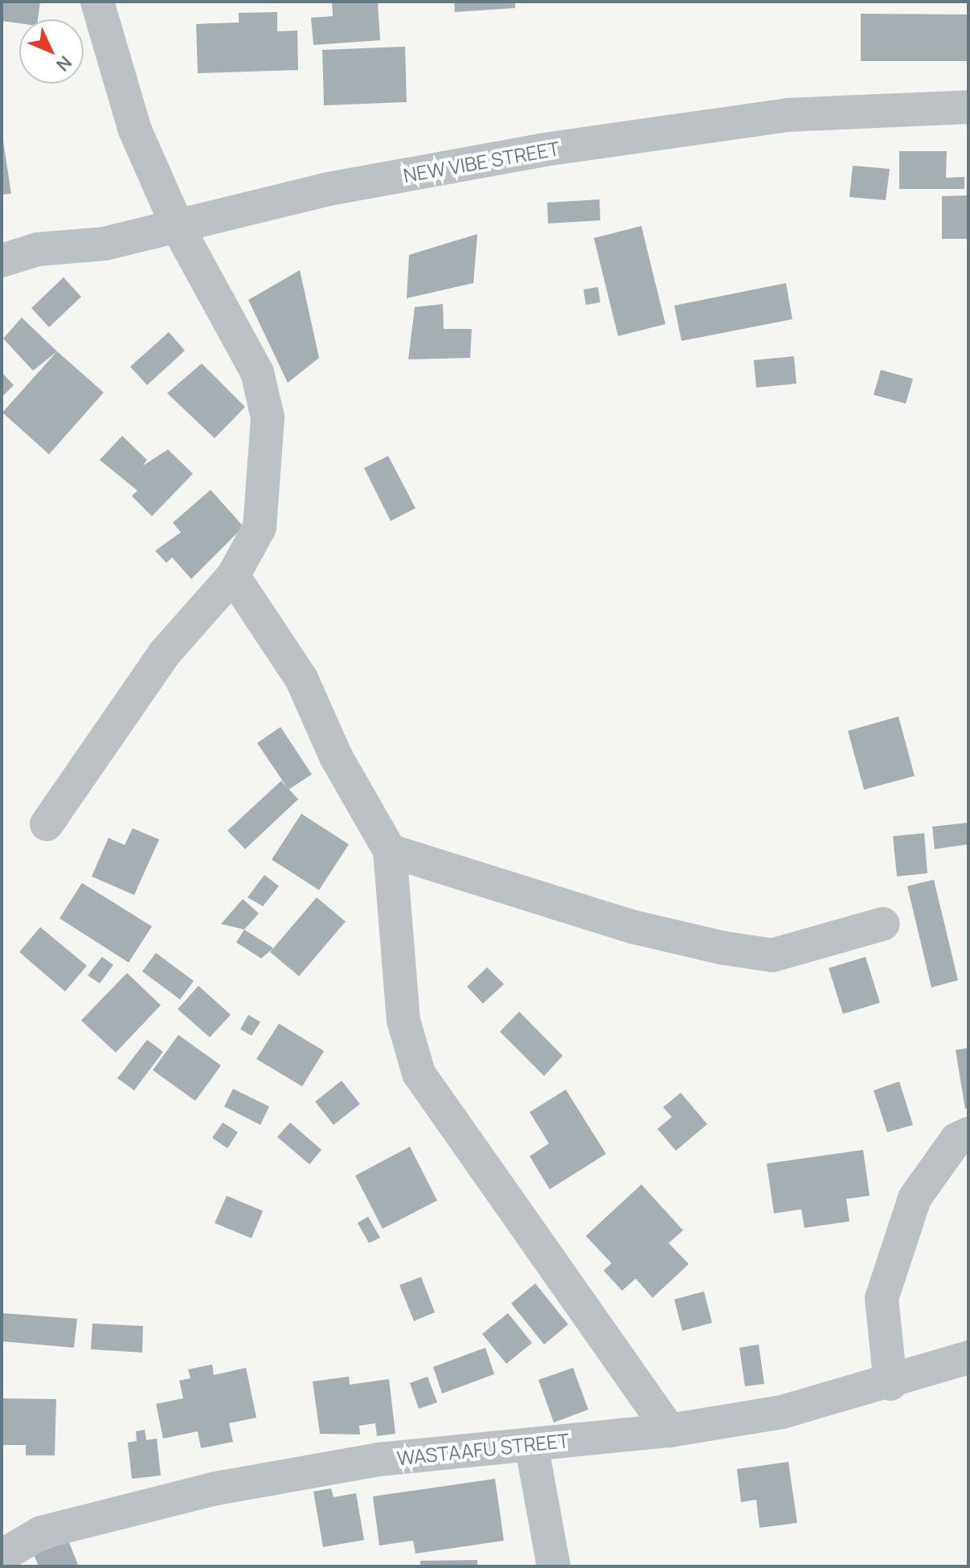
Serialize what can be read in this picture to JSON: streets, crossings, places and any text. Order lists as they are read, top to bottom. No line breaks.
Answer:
{"streets":{"street":["NEW VIBE STREET","WASTAAFU STREET"]},"north":"bottom right"}
